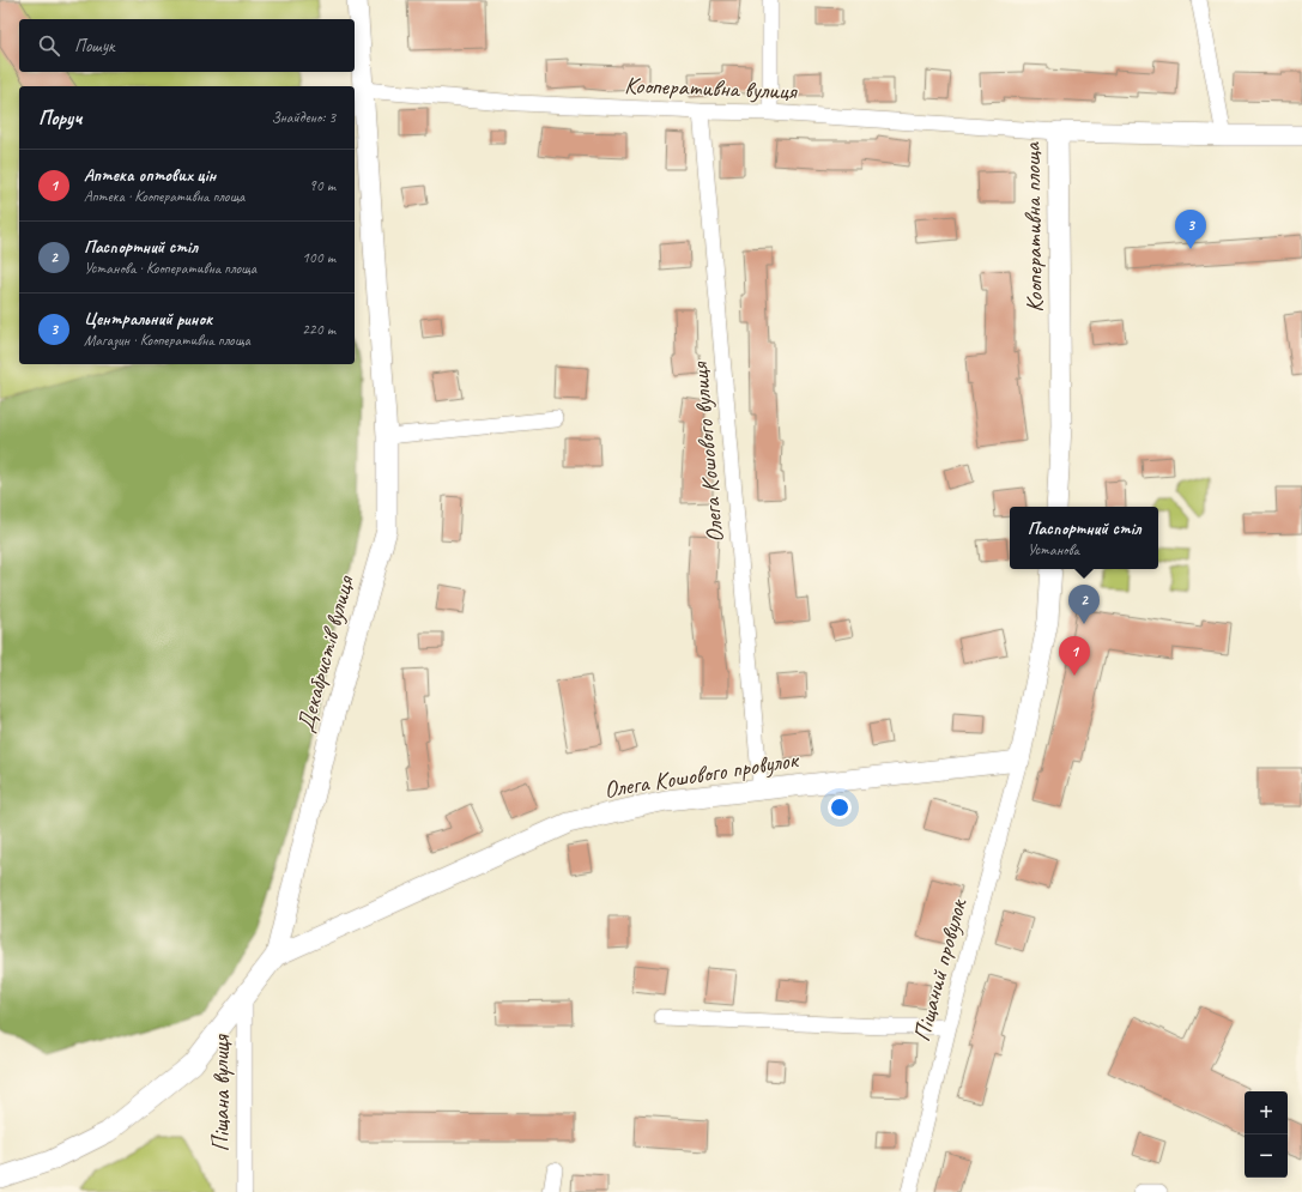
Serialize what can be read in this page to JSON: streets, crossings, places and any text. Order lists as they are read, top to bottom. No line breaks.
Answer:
{"streets":{"street":["Кооперативна вулиця","Кооперативна площа","Олега Кошового вулиця","Декабристів вулиця","Олега Кошового провулок","Піщаний провулок","Піщана вулиця"]},"crossings":[["Кооперативна вулиця","Кооперативна площа"],["Кооперативна вулиця","Олега Кошового вулиця"],["Кооперативна вулиця","Декабристів вулиця"],["Олега Кошового вулиця","Олега Кошового провулок"],["Декабристів вулиця","Олега Кошового провулок"],["Декабристів вулиця","Піщана вулиця"],["Олега Кошового провулок","Піщаний провулок"]],"page":{"search":"Пошук","heading":["Поруч","Знайдено: 3"],"list":[{"mark":"1","name":"Аптека оптових цін","note":"Аптека · Кооперативна площа","value":"90 m"},{"mark":"2","name":"Паспортний стіл","note":"Установа · Кооперативна площа","value":"100 m"},{"mark":"3","name":"Центральний ринок","note":"Магазин · Кооперативна площа","value":"220 m"}],"pins":["3","2","1"],"popup":["Паспортний стіл","Установа"],"map_buttons":["+","−"]}}
